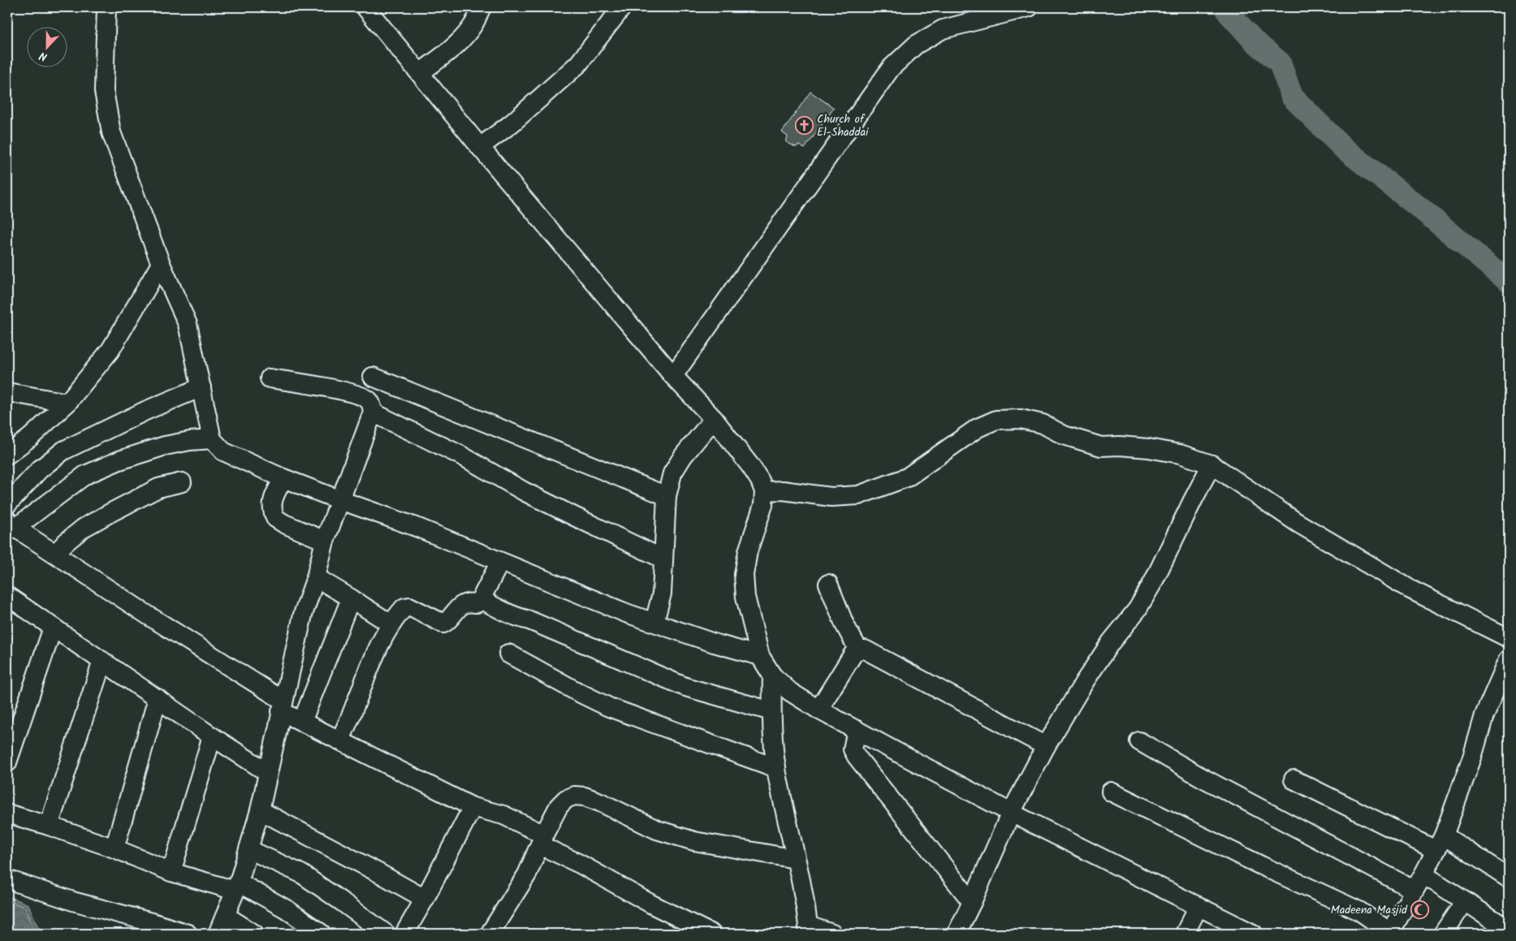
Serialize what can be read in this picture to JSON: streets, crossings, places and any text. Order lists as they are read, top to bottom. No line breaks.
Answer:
{"places":{"church":["Church of El-Shaddai"],"mosque":["Madeena Masjid"]},"north":"bottom"}
